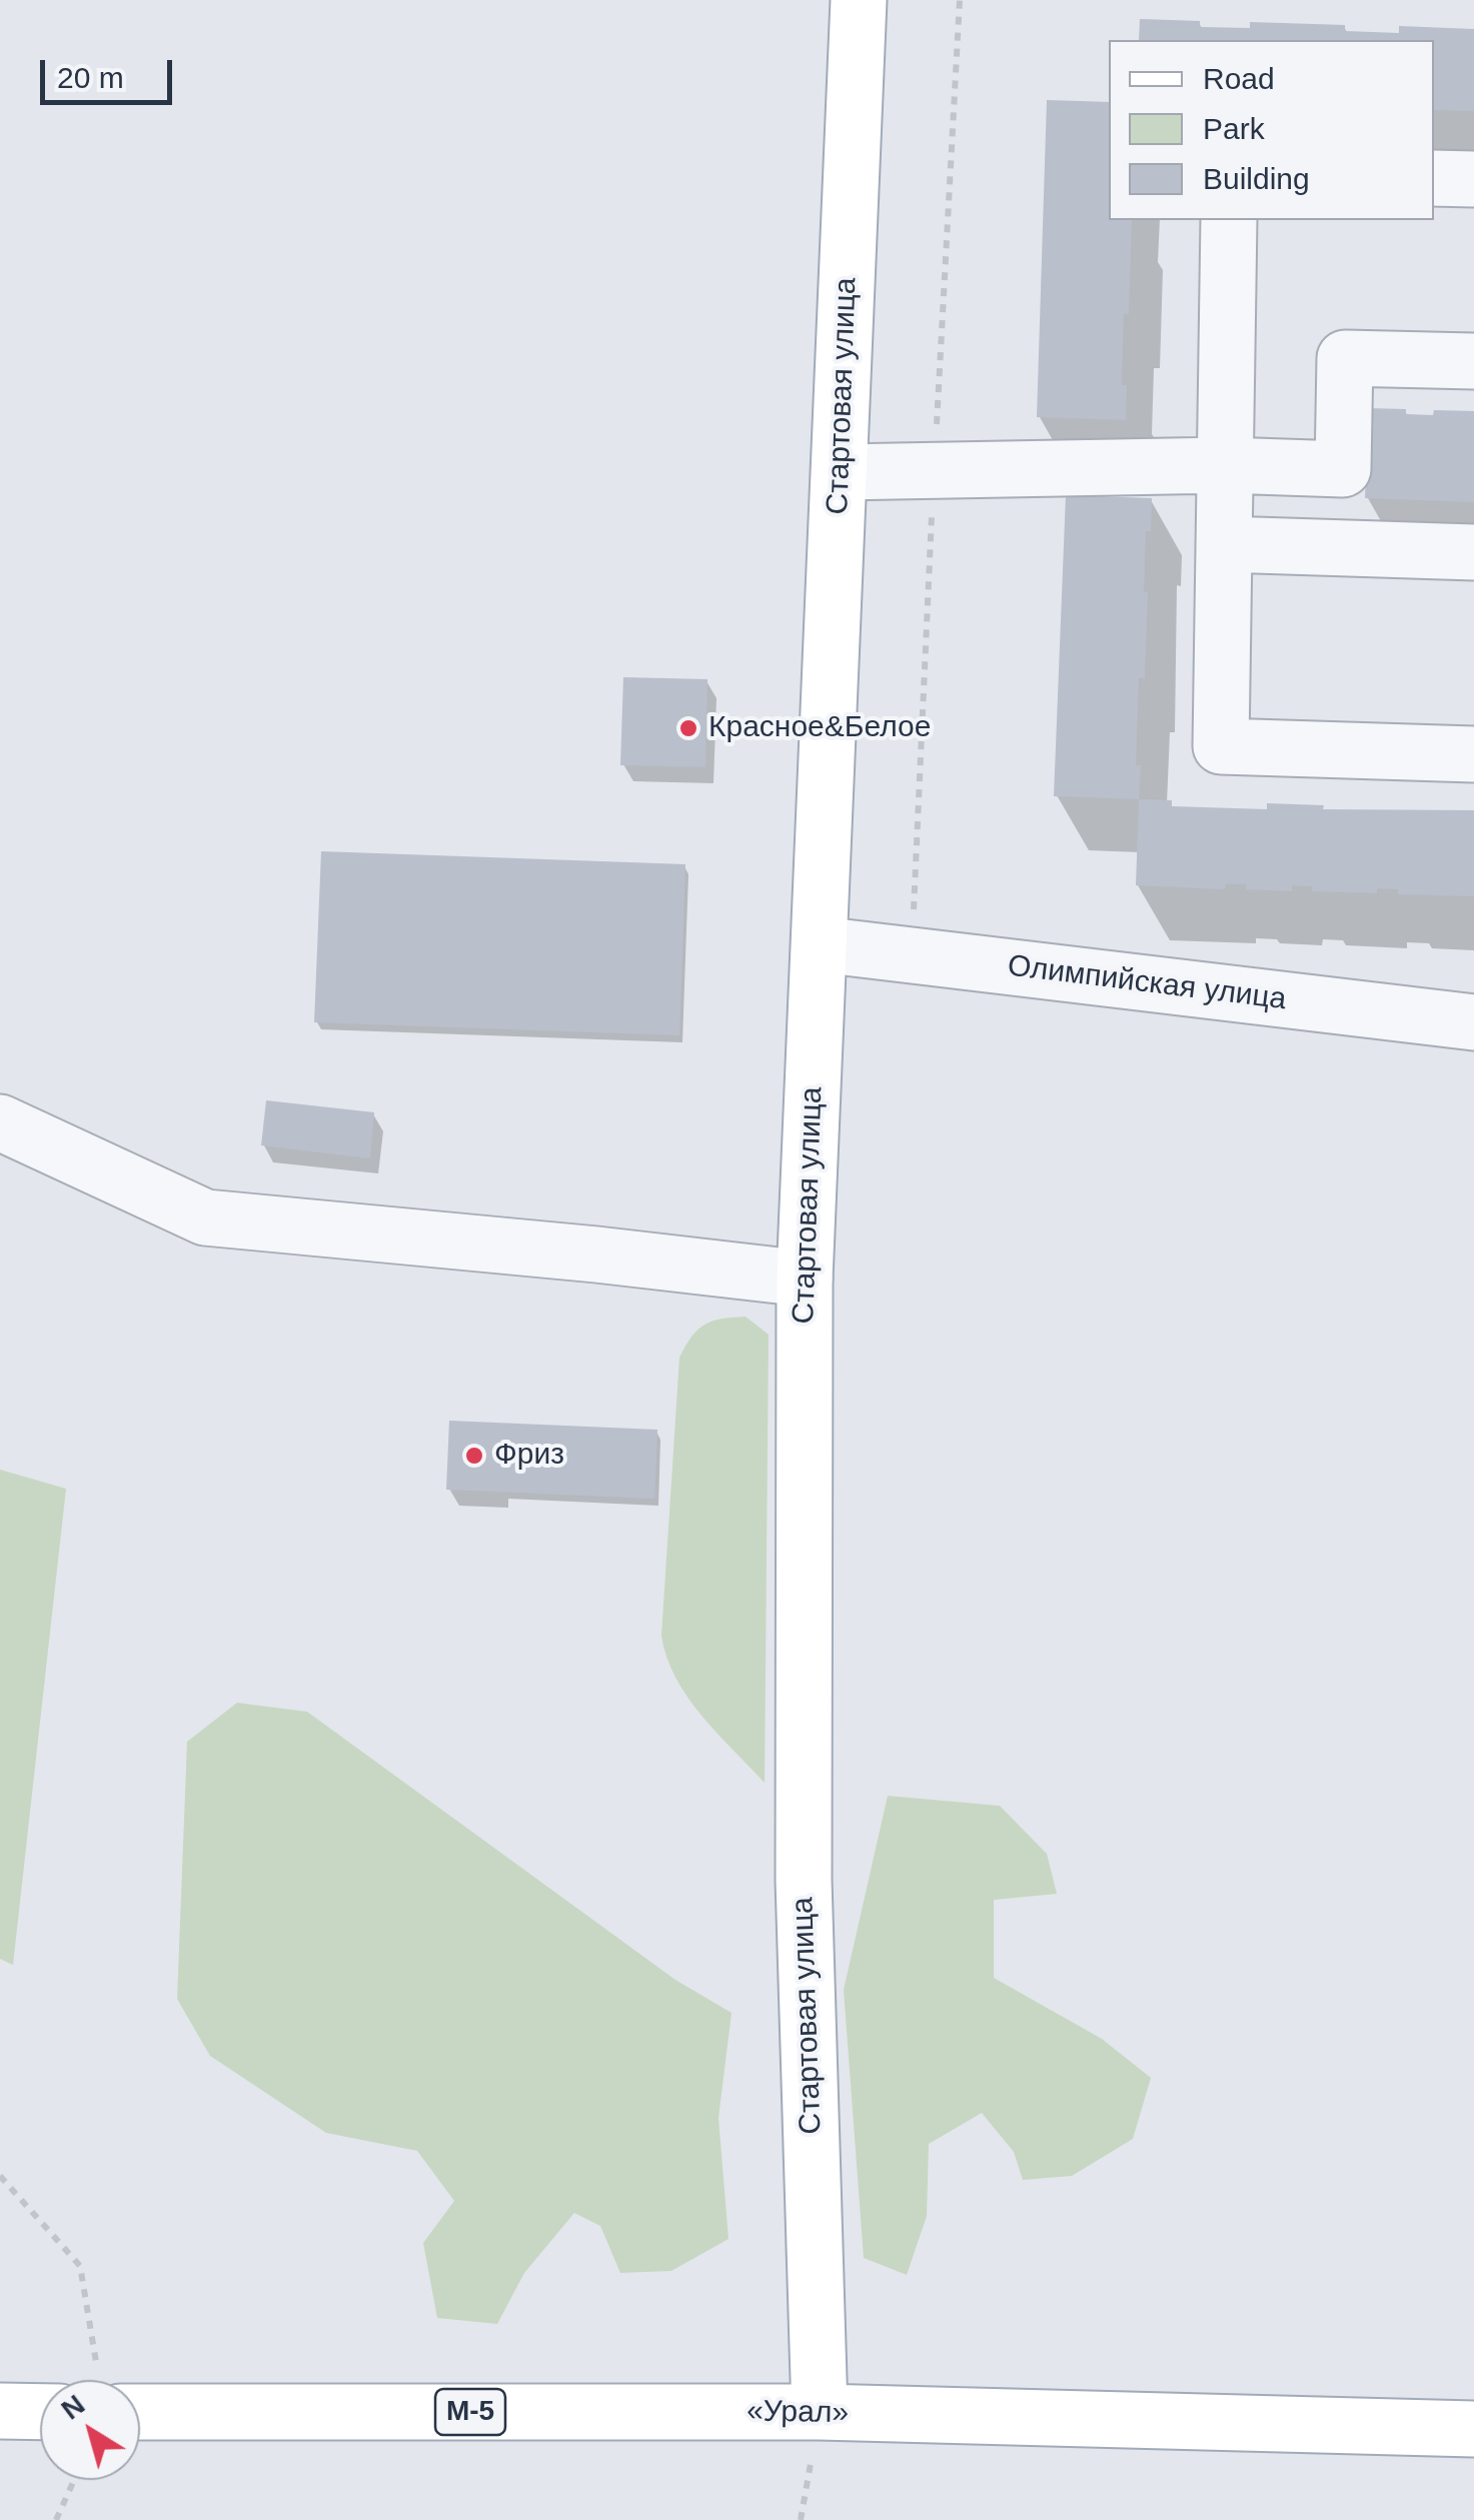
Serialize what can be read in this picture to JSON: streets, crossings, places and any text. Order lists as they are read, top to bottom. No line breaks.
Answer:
{"streets":{"main road":["Стартовая улица","М-5","«Урал»"],"street":["Олимпийская улица"]},"crossings":[["Стартовая улица","Олимпийская улица"],["Стартовая улица","«Урал»"]],"places":["Красное&Белое","Фриз"],"legend":["Road","Park","Building"],"scale_bar":"20 m","north":"top left"}
